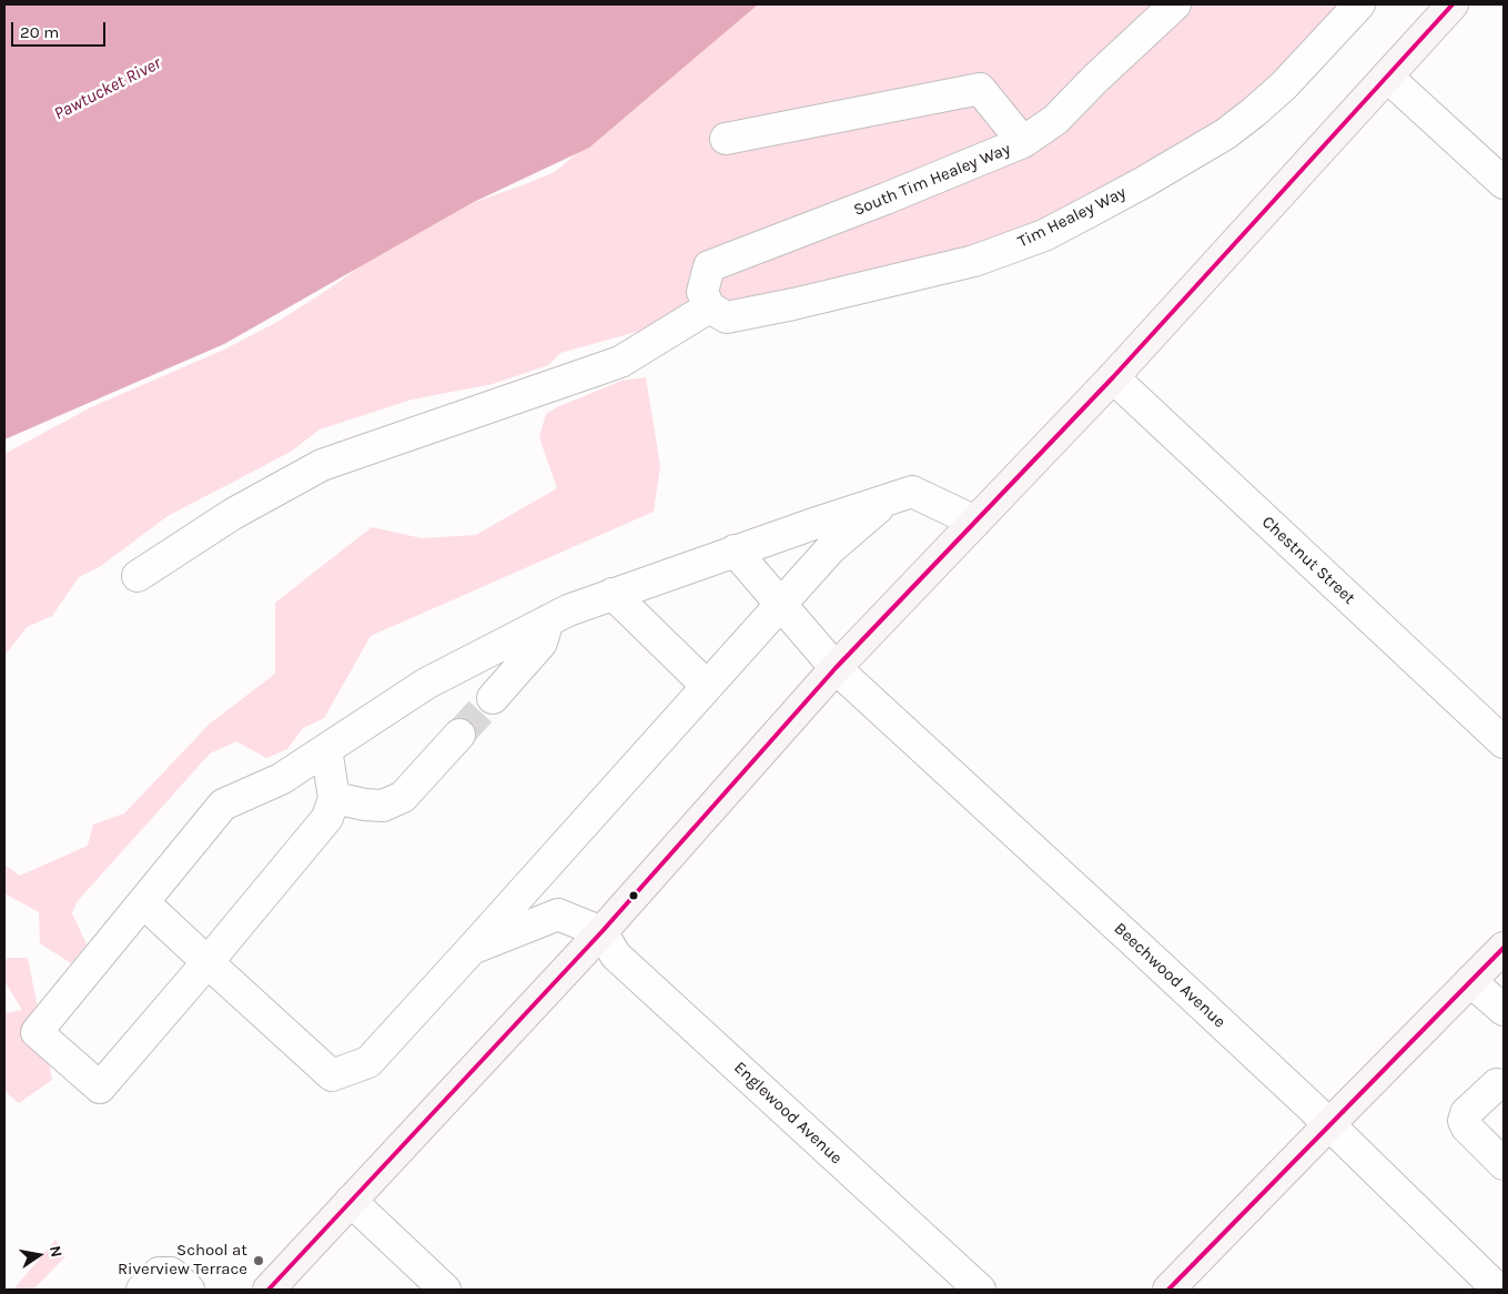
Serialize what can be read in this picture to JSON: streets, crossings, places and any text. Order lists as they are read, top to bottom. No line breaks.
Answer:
{"streets":{"street":["South Tim Healey Way","Tim Healey Way","Chestnut Street","Beechwood Avenue","Englewood Avenue"]},"crossings":[["South Tim Healey Way","Tim Healey Way"]],"water":["Pawtucket River"],"places":["School at Riverview Terrace"],"scale_bar":"20 m","north":"right"}
